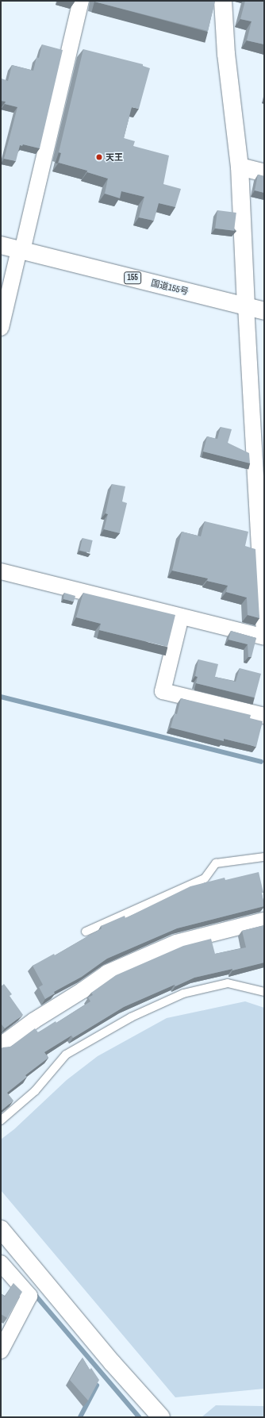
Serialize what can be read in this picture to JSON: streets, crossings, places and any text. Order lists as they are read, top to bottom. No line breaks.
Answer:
{"streets":{"main road":["155","国道155号"]},"places":["天王"]}
